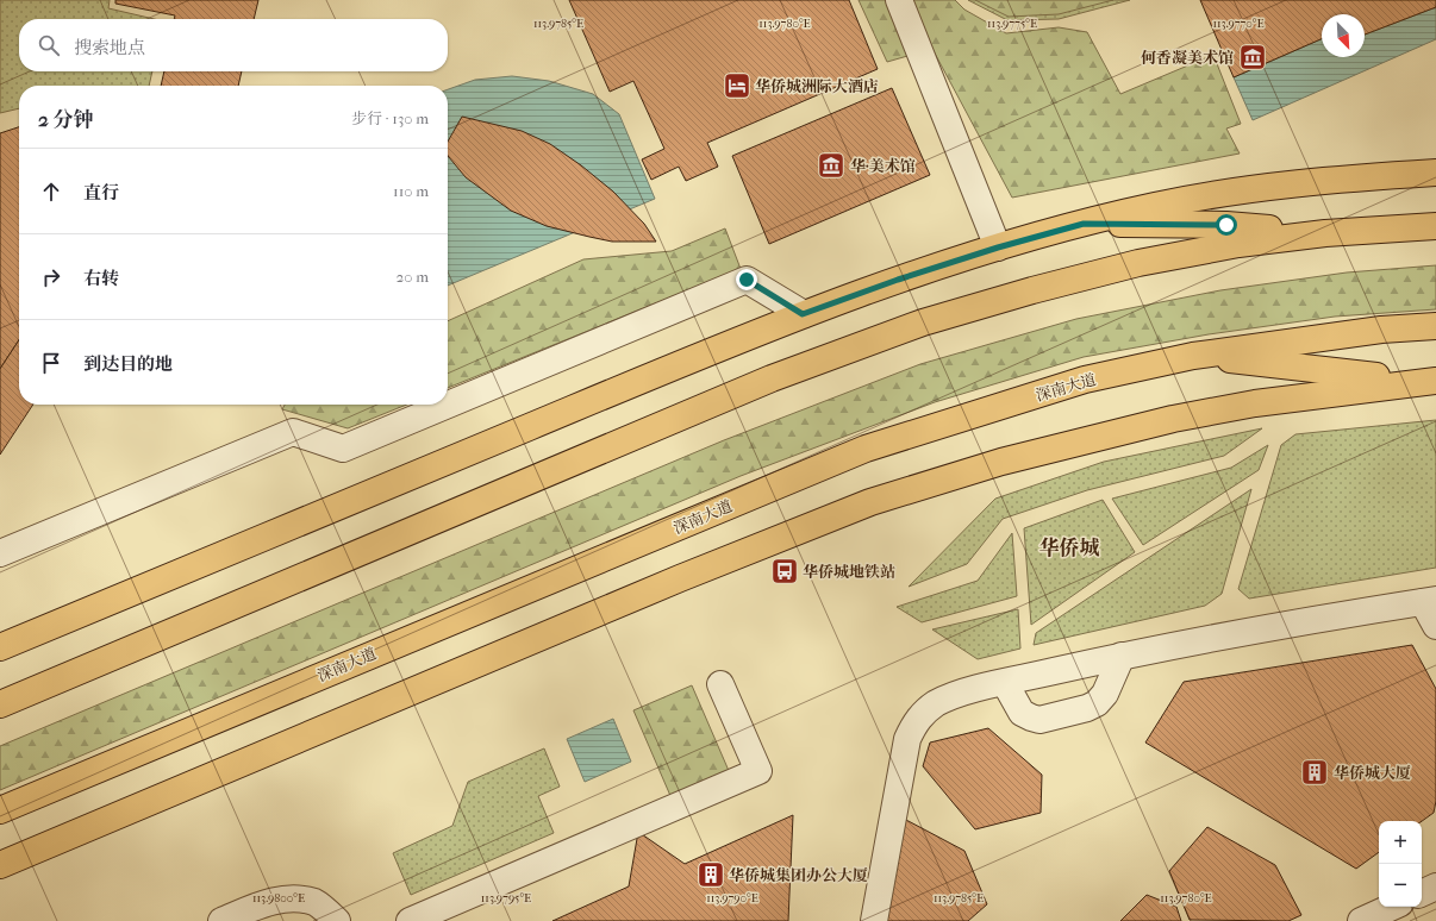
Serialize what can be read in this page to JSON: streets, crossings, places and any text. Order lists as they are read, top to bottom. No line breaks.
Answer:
{"streets":{"main road":["深南大道"]},"districts":["华侨城"],"places":{"museum":["何香凝美术馆","华·美术馆"],"hotel":["华侨城洲际大酒店"],"bus stop":["华侨城地铁站"],"building":["华侨城大厦","华侨城集团办公大厦"]},"north":"bottom right","page":{"search":"搜索地点","heading":["2 分钟","步行 · 130 m"],"list":[["直行","110 m"],["右转","20 m"],"到达目的地"],"map_buttons":["+","−"]},"coordinates":["113.9785°E","113.9780°E","113.9775°E","113.9770°E","113.9800°E","113.9795°E","113.9790°E"]}
